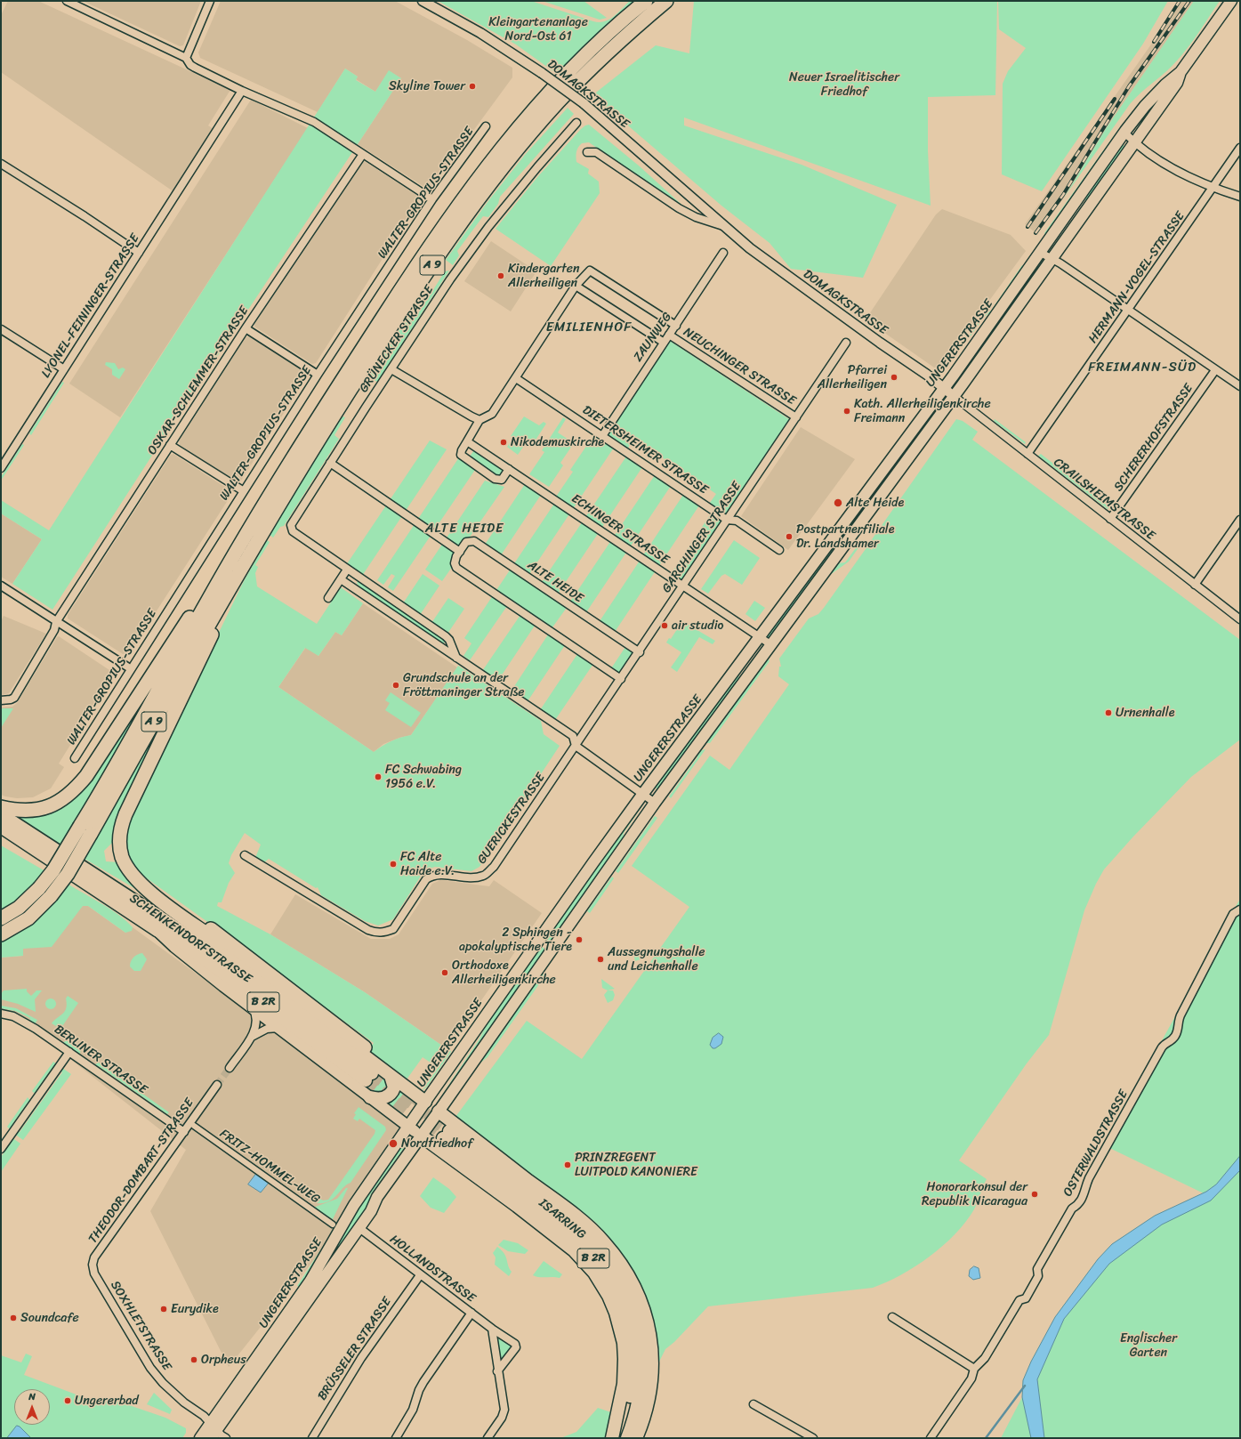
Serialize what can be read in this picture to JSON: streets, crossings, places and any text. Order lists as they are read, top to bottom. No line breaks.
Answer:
{"streets":{"highway":["A 9","SCHENKENDORFSTRASSE","B 2R","ISARRING"],"main road":["UNGERERSTRASSE"],"street":["DOMAGKSTRASSE","WALTER-GROPIUS-STRASSE","HERMANN-VOGEL-STRASSE","LYONEL-FEININGER-STRASSE","ZAUNWEG","GRÜNECKER STRASSE","NEUCHINGER STRASSE","OSKAR-SCHLEMMER-STRASSE","SCHERERHOFSTRASSE","DIETERSHEIMER STRASSE","CRAILSHEIMSTRASSE","ECHINGER STRASSE","GARCHINGER STRASSE","ALTE HEIDE","GUERICKESTRASSE","BERLINER STRASSE","OSTERWALDSTRASSE","FRITZ-HOMMEL-WEG","THEODOR-DOMBART-STRASSE","HOLLANDSTRASSE","SOXHLETSTRASSE","BRÜSSELER STRASSE"]},"crossings":[["DOMAGKSTRASSE","A 9"],["DOMAGKSTRASSE","UNGERERSTRASSE"],["DOMAGKSTRASSE","CRAILSHEIMSTRASSE"],["HERMANN-VOGEL-STRASSE","CRAILSHEIMSTRASSE"],["ZAUNWEG","NEUCHINGER STRASSE"],["ZAUNWEG","DIETERSHEIMER STRASSE"],["UNGERERSTRASSE","CRAILSHEIMSTRASSE"],["UNGERERSTRASSE","ECHINGER STRASSE"],["UNGERERSTRASSE","HOLLANDSTRASSE"],["UNGERERSTRASSE","SOXHLETSTRASSE"],["NEUCHINGER STRASSE","GARCHINGER STRASSE"],["SCHERERHOFSTRASSE","CRAILSHEIMSTRASSE"],["DIETERSHEIMER STRASSE","GARCHINGER STRASSE"],["ECHINGER STRASSE","GARCHINGER STRASSE"],["GARCHINGER STRASSE","ALTE HEIDE"],["GARCHINGER STRASSE","GUERICKESTRASSE"],["BERLINER STRASSE","THEODOR-DOMBART-STRASSE"],["THEODOR-DOMBART-STRASSE","SOXHLETSTRASSE"],["HOLLANDSTRASSE","BRÜSSELER STRASSE"]],"districts":["EMILIENHOF","FREIMANN-SÜD","ALTE HEIDE"],"parks":["Kleingartenanlage Nord-Ost 61","Neuer Israelitischer Friedhof","Englischer Garten"],"places":["Skyline Tower","Kindergarten Allerheiligen","Pfarrei Allerheiligen","Kath. Allerheiligenkirche Freimann","Nikodemuskirche","Alte Heide","Postpartnerfiliale Dr. Landshamer","air studio","Grundschule an der Fröttmaninger Straße","Urnenhalle","FC Schwabing 1956 e.V.","FC Alte Haide e.V.","2 Sphingen - apokalyptische Tiere","Aussegnungshalle und Leichenhalle","Orthodoxe Allerheiligenkirche","Nordfriedhof","PRINZREGENT LUITPOLD KANONIERE","Honorarkonsul der Republik Nicaragua","Eurydike","Soundcafe","Orpheus","Ungererbad"],"north":"top"}
